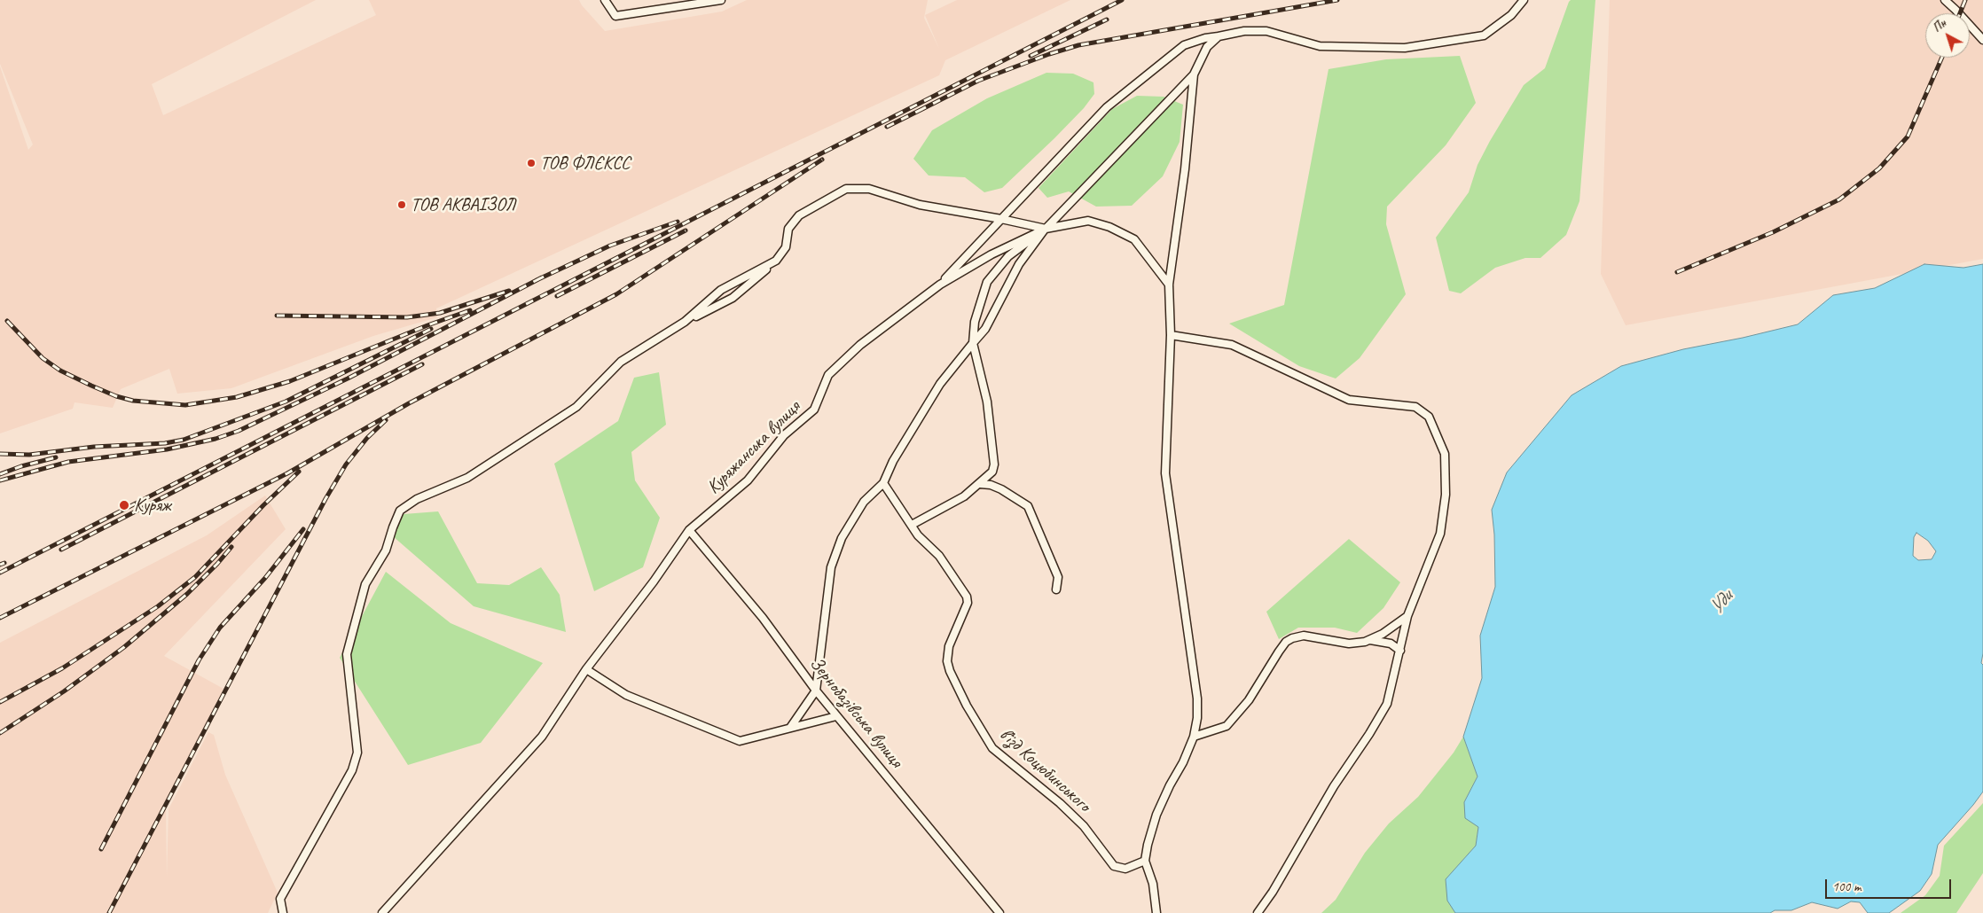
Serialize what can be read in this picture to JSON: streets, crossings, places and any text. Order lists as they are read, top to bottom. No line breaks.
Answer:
{"streets":{"street":["Куряжанська вулиця","Зернобазівська вулиця","в’їзд Коцюбинського"]},"crossings":[["Куряжанська вулиця","Зернобазівська вулиця"]],"water":["Уди"],"places":["ТОВ ФЛЄКСС","ТОВ АКВАІЗОЛ","Куряж"],"scale_bar":"100 m","north":"top left"}
